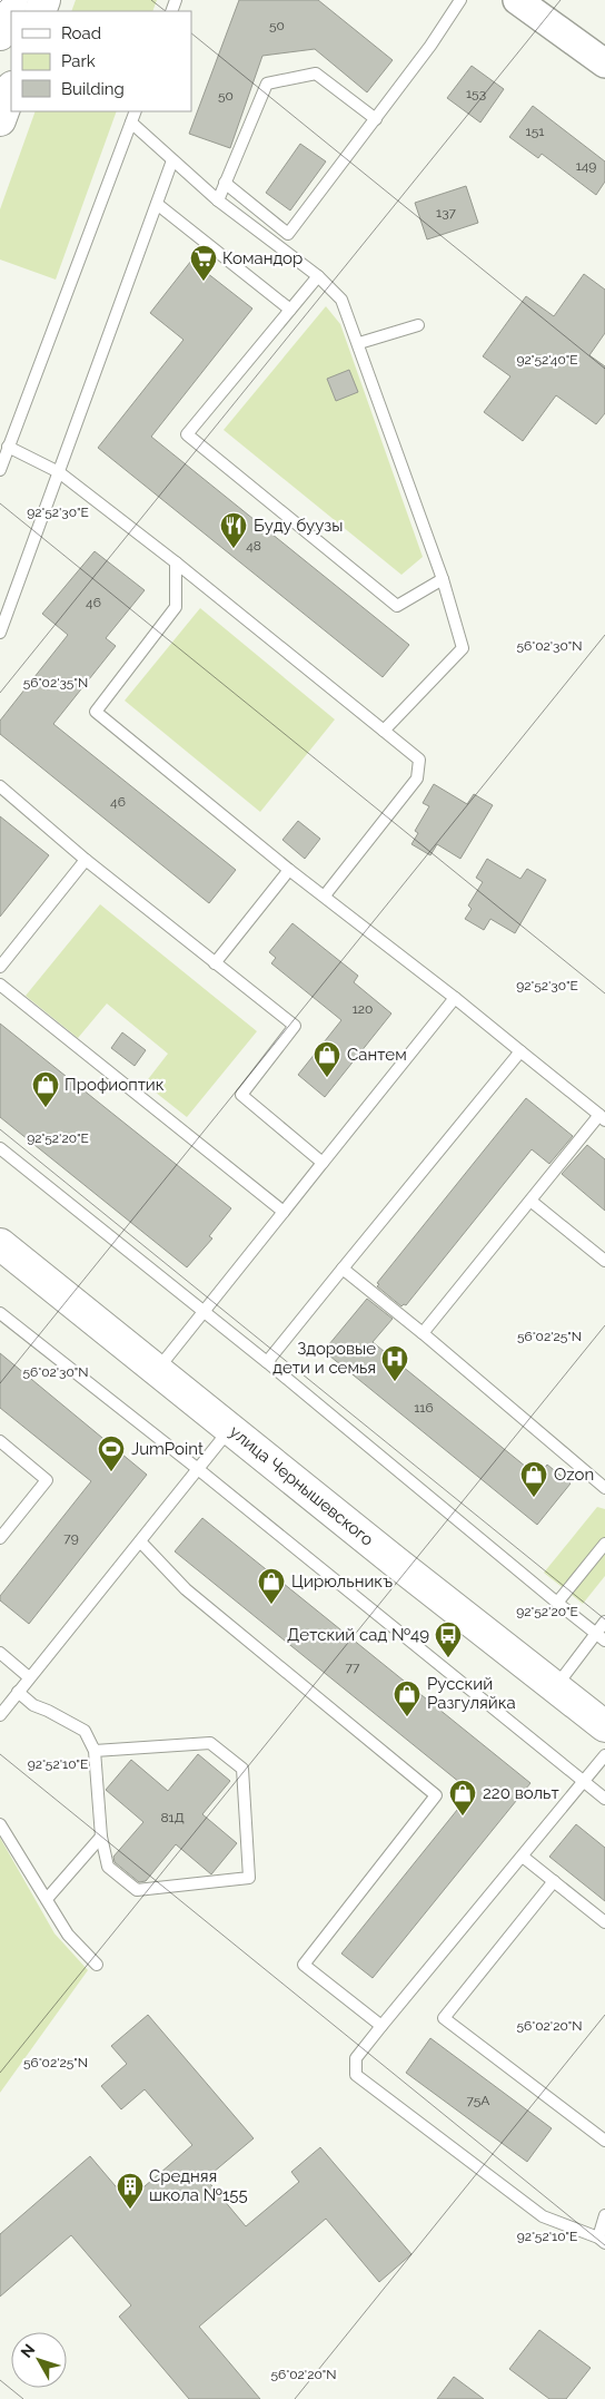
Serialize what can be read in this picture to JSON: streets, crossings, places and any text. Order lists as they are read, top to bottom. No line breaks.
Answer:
{"streets":{"main road":["улица Чернышевского"]},"places":{"supermarket":["Командор"],"restaurant":["Буду буузы"],"shop":["Сантем","Профиоптик","Ozon","Цирюльникъ","Русский Разгуляйка","220 вольт"],"hospital":["Здоровые дети и семья"],"sports":["JumPoint"],"bus stop":["Детский сад №49"],"building":["Средняя школа №155"]},"house_numbers":["50","153","50","151","149","137","48","46","46","120","116","79","77","81Д","75А"],"legend":["Road","Park","Building"],"north":"top left","coordinates":["92°52'40\"E","92°52'30\"E","56°02'30\"N","56°02'35\"N","92°52'20\"E","56°02'25\"N","92°52'10\"E","56°02'20\"N"]}
